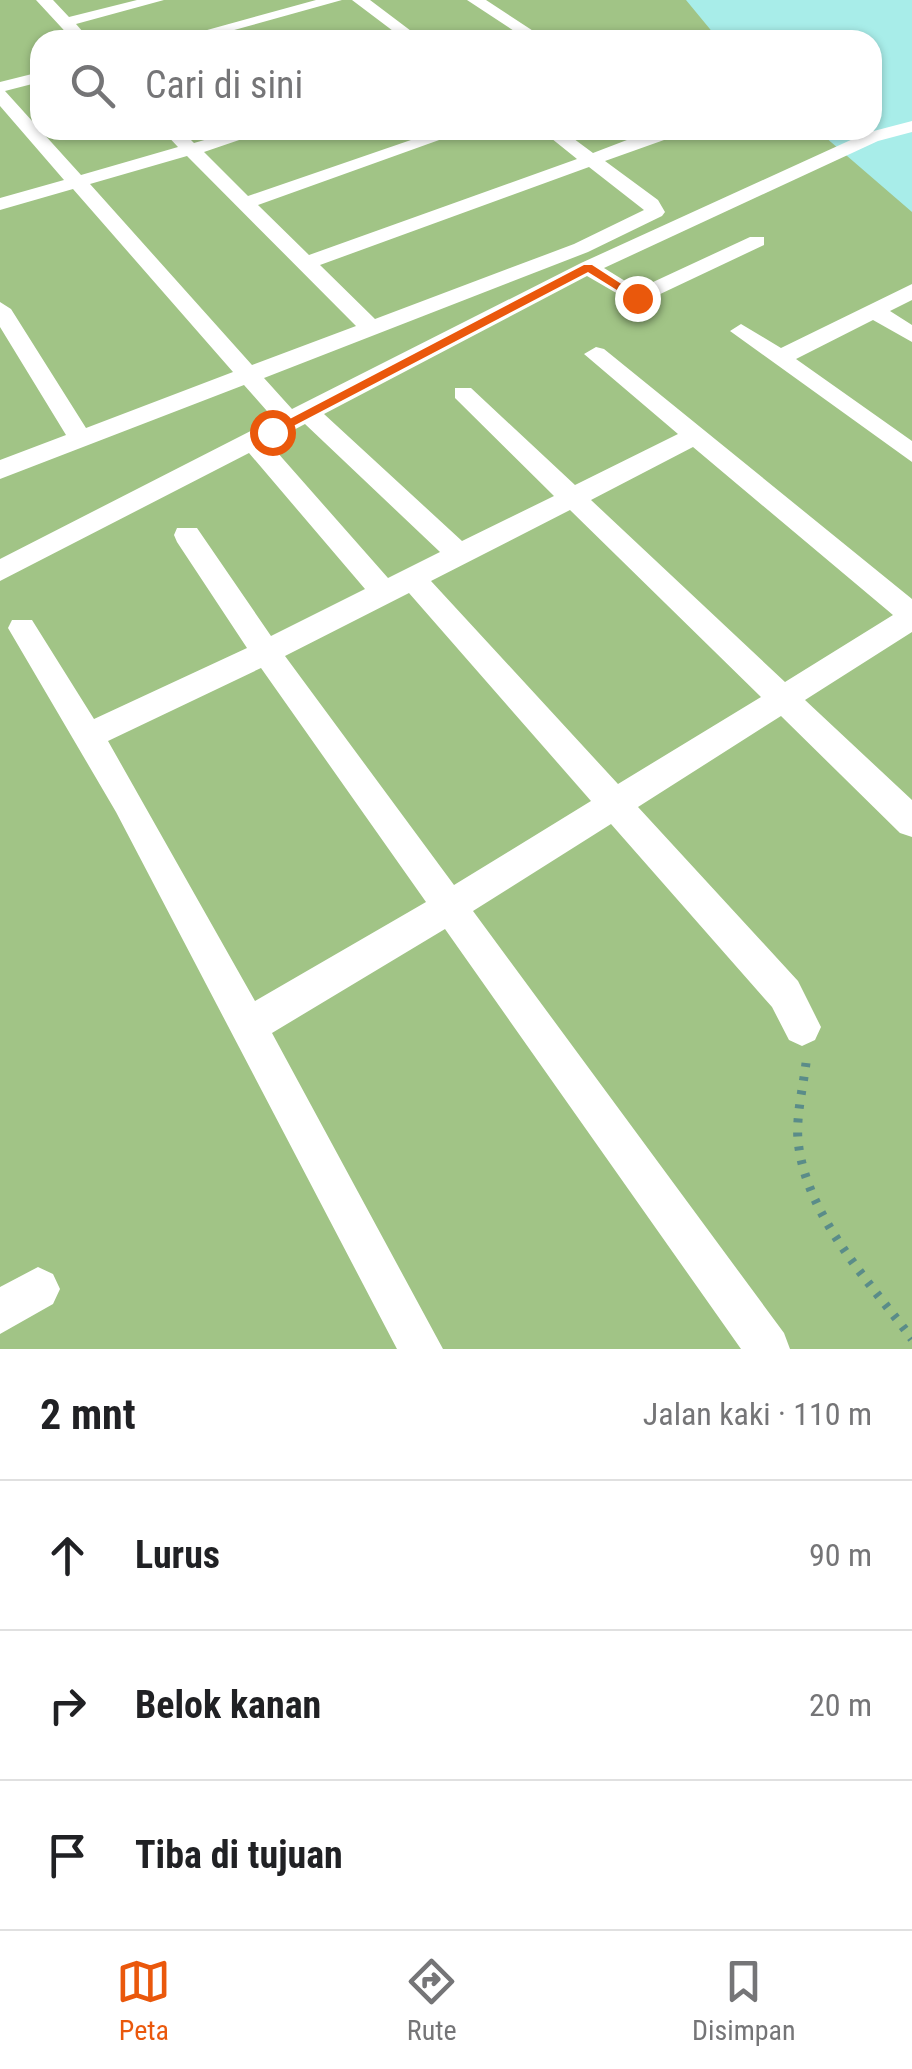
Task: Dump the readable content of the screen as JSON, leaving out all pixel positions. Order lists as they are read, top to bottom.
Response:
{
  "page": {
    "search": "Cari di sini",
    "heading": ["2 mnt", "Jalan kaki · 110 m"],
    "list": [
      ["Lurus", "90 m"],
      ["Belok kanan", "20 m"],
      "Tiba di tujuan"
    ],
    "nav": ["Peta", "Rute", "Disimpan"]
  }
}
